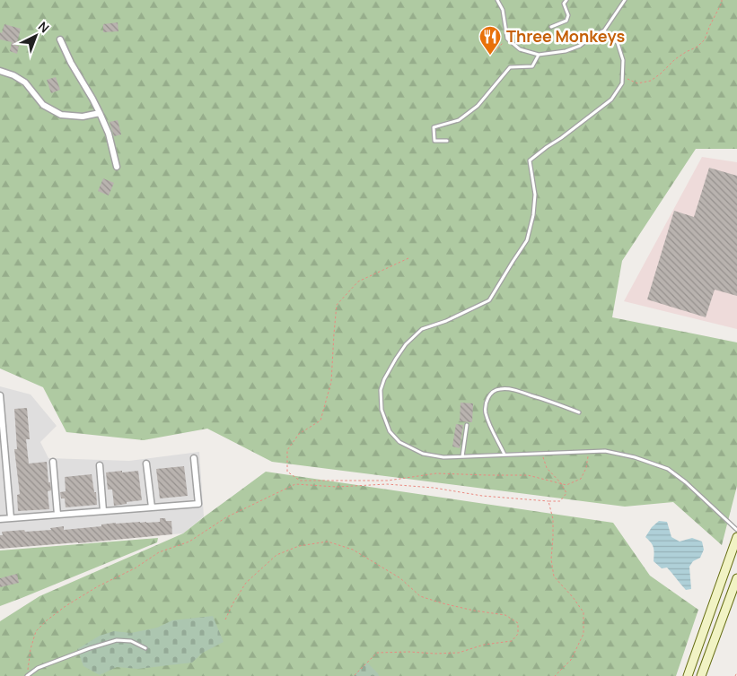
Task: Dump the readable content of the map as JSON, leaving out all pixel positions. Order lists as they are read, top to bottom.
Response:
{
  "places": {
    "restaurant": ["Three Monkeys"]
  },
  "north": "top right"
}
